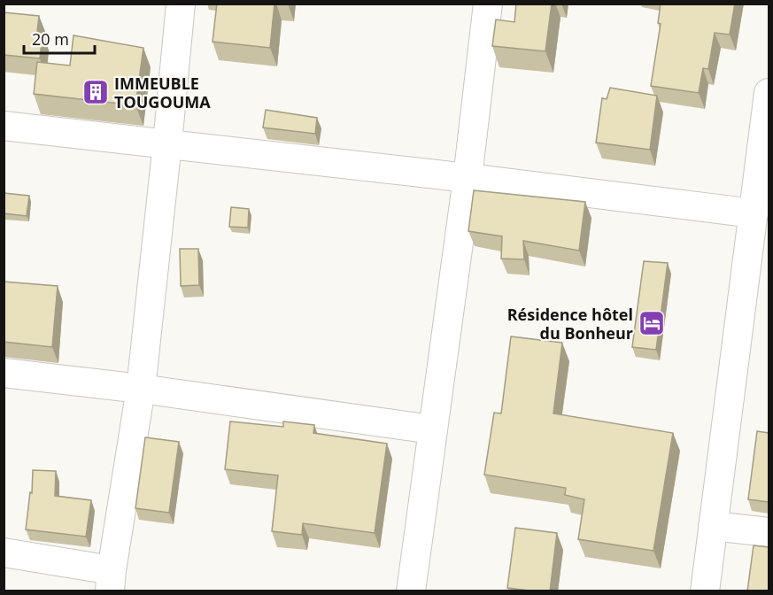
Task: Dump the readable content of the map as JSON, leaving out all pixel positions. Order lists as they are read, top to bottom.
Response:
{
  "places": {
    "building": ["IMMEUBLE TOUGOUMA"],
    "hotel": ["Résidence hôtel du Bonheur"]
  },
  "scale_bar": "20 m"
}
